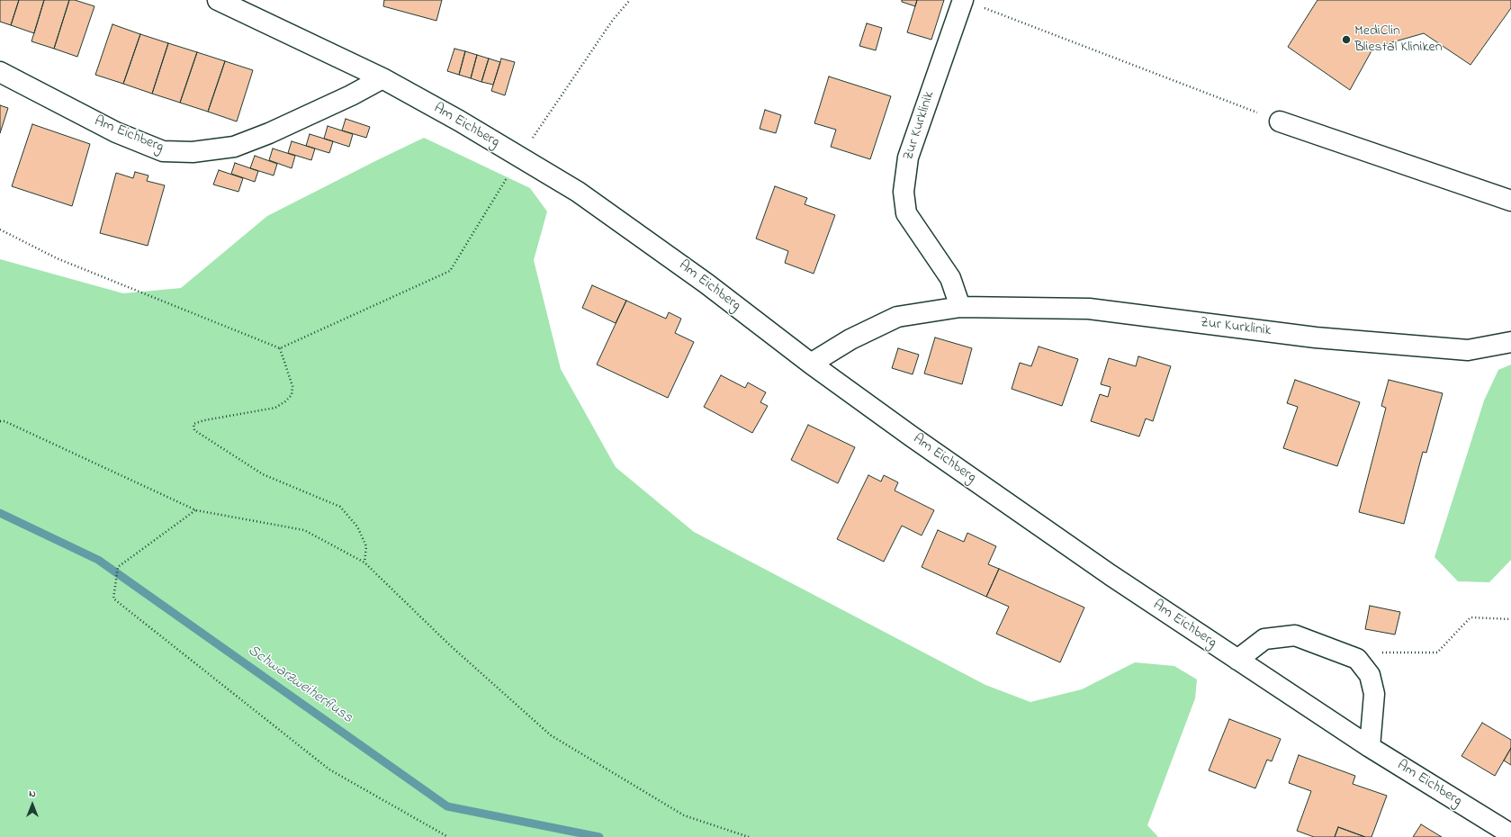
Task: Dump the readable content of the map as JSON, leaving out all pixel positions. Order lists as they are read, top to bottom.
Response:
{
  "streets": {
    "street": ["Am Eichberg", "Zur Kurklinik"]
  },
  "crossings": [
    ["Am Eichberg", "Zur Kurklinik"]
  ],
  "water": ["Schwarzweiherfluss"],
  "places": ["MediClin Bliestal Kliniken"],
  "north": "top"
}
